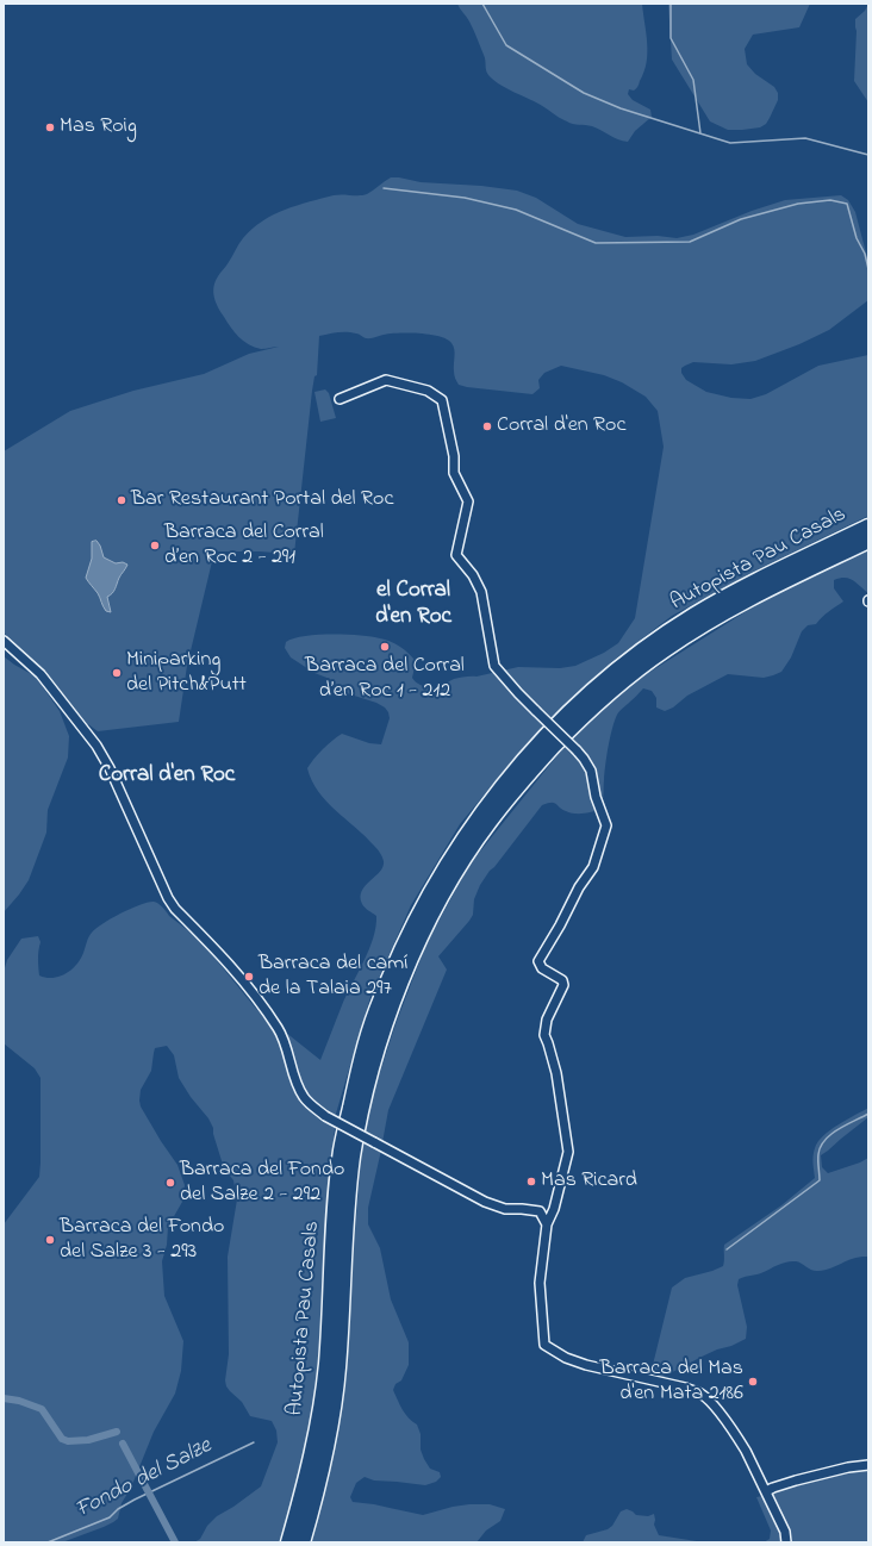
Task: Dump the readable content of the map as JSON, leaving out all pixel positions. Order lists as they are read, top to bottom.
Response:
{
  "streets": {
    "highway": ["Autopista Pau Casals"]
  },
  "districts": ["el Corral d'en Roc", "Corral d'en Roc"],
  "water": ["Fondo del Salze"],
  "places": [
    "Mas Roig",
    "Corral d'en Roc",
    "Bar Restaurant Portal del Roc",
    "Barraca del Corral d’en Roc 2 - 291",
    "Barraca del Corral d’en Roc 1 - 212",
    "Miniparking del Pitch&Putt",
    "Barraca del camí de la Talaia 297",
    "Mas Ricard",
    "Barraca del Fondo del Salze 2 - 292",
    "Barraca del Fondo del Salze 3 - 293",
    "Barraca del Mas d'en Mata 2186"
  ]
}
